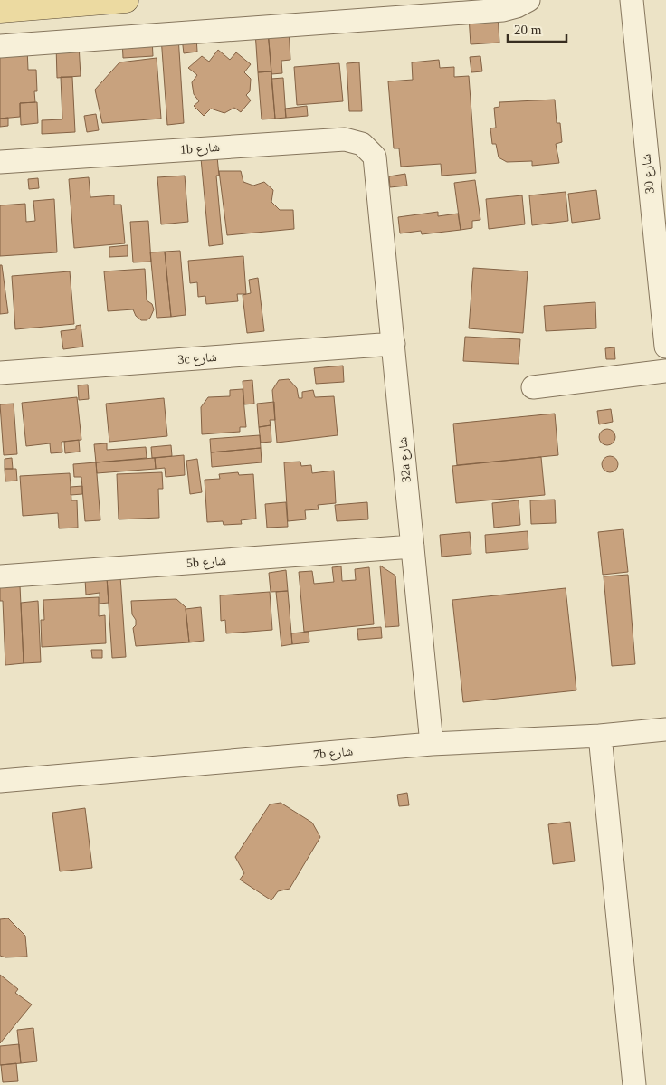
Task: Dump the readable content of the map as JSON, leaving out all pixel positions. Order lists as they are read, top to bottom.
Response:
{
  "streets": {
    "street": [
      "1b شارع",
      "شارع 30",
      "3c شارع",
      "32a شارع",
      "5b شارع",
      "7b شارع"
    ]
  },
  "crossings": [
    ["1b شارع", "32a شارع"],
    ["3c شارع", "32a شارع"],
    ["32a شارع", "5b شارع"],
    ["32a شارع", "7b شارع"]
  ],
  "scale_bar": "20 m"
}
